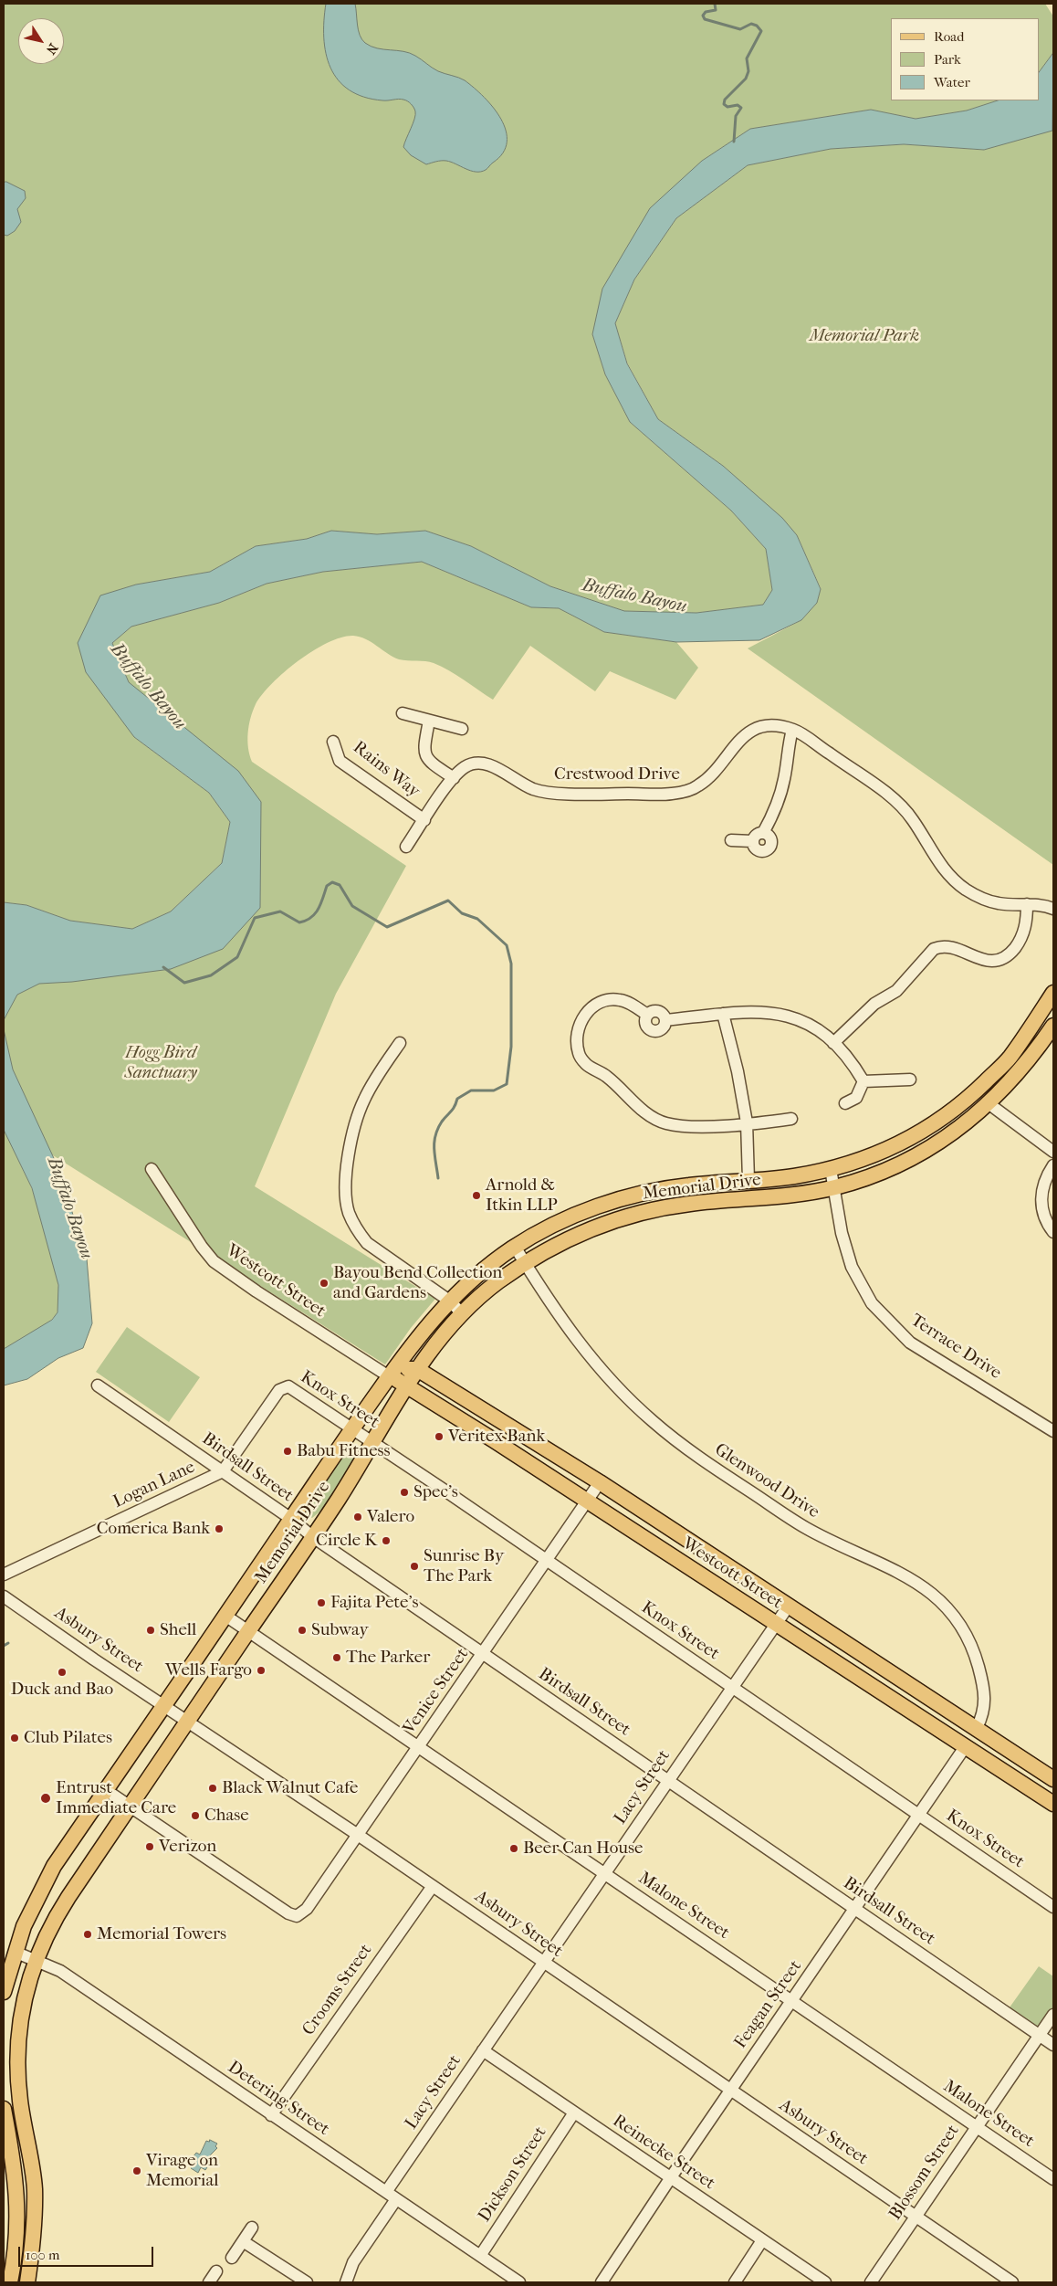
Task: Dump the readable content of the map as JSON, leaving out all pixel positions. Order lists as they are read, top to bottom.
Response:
{
  "streets": {
    "main road": ["Memorial Drive", "Westcott Street"],
    "street": [
      "Rains Way",
      "Crestwood Drive",
      "Terrace Drive",
      "Knox Street",
      "Birdsall Street",
      "Glenwood Drive",
      "Logan Lane",
      "Asbury Street",
      "Venice Street",
      "Lacy Street",
      "Malone Street",
      "Crooms Street",
      "Feagan Street",
      "Detering Street",
      "Reinecke Street",
      "Blossom Street",
      "Dickson Street"
    ]
  },
  "crossings": [
    ["Rains Way", "Crestwood Drive"],
    ["Memorial Drive", "Westcott Street"],
    ["Memorial Drive", "Terrace Drive"],
    ["Memorial Drive", "Knox Street"],
    ["Memorial Drive", "Birdsall Street"],
    ["Memorial Drive", "Glenwood Drive"],
    ["Memorial Drive", "Asbury Street"],
    ["Memorial Drive", "Venice Street"],
    ["Memorial Drive", "Malone Street"],
    ["Memorial Drive", "Detering Street"],
    ["Westcott Street", "Glenwood Drive"],
    ["Westcott Street", "Venice Street"],
    ["Westcott Street", "Lacy Street"],
    ["Westcott Street", "Feagan Street"],
    ["Knox Street", "Logan Lane"],
    ["Knox Street", "Venice Street"],
    ["Knox Street", "Lacy Street"],
    ["Knox Street", "Feagan Street"],
    ["Birdsall Street", "Logan Lane"],
    ["Birdsall Street", "Venice Street"],
    ["Birdsall Street", "Lacy Street"],
    ["Birdsall Street", "Feagan Street"],
    ["Birdsall Street", "Blossom Street"],
    ["Asbury Street", "Venice Street"],
    ["Asbury Street", "Lacy Street"],
    ["Asbury Street", "Crooms Street"],
    ["Asbury Street", "Feagan Street"],
    ["Asbury Street", "Blossom Street"],
    ["Venice Street", "Malone Street"],
    ["Lacy Street", "Malone Street"],
    ["Lacy Street", "Detering Street"],
    ["Lacy Street", "Reinecke Street"],
    ["Malone Street", "Feagan Street"],
    ["Malone Street", "Blossom Street"],
    ["Crooms Street", "Detering Street"],
    ["Feagan Street", "Reinecke Street"],
    ["Detering Street", "Dickson Street"],
    ["Reinecke Street", "Dickson Street"]
  ],
  "water": ["Buffalo Bayou"],
  "parks": ["Memorial Park", "Hogg Bird Sanctuary"],
  "places": [
    "Arnold & Itkin LLP",
    "Bayou Bend Collection and Gardens",
    "Veritex Bank",
    "Babu Fitness",
    "Spec's",
    "Valero",
    "Comerica Bank",
    "Circle K",
    "Sunrise By The Park",
    "Fajita Pete’s",
    "Shell",
    "Subway",
    "The Parker",
    "Wells Fargo",
    "Duck and Bao",
    "Club Pilates",
    "Black Walnut Cafe",
    "Entrust Immediate Care",
    "Chase",
    "Verizon",
    "Beer Can House",
    "Memorial Towers",
    "Virage on Memorial"
  ],
  "legend": ["Road", "Park", "Water"],
  "scale_bar": "100 m",
  "north": "bottom right"
}
